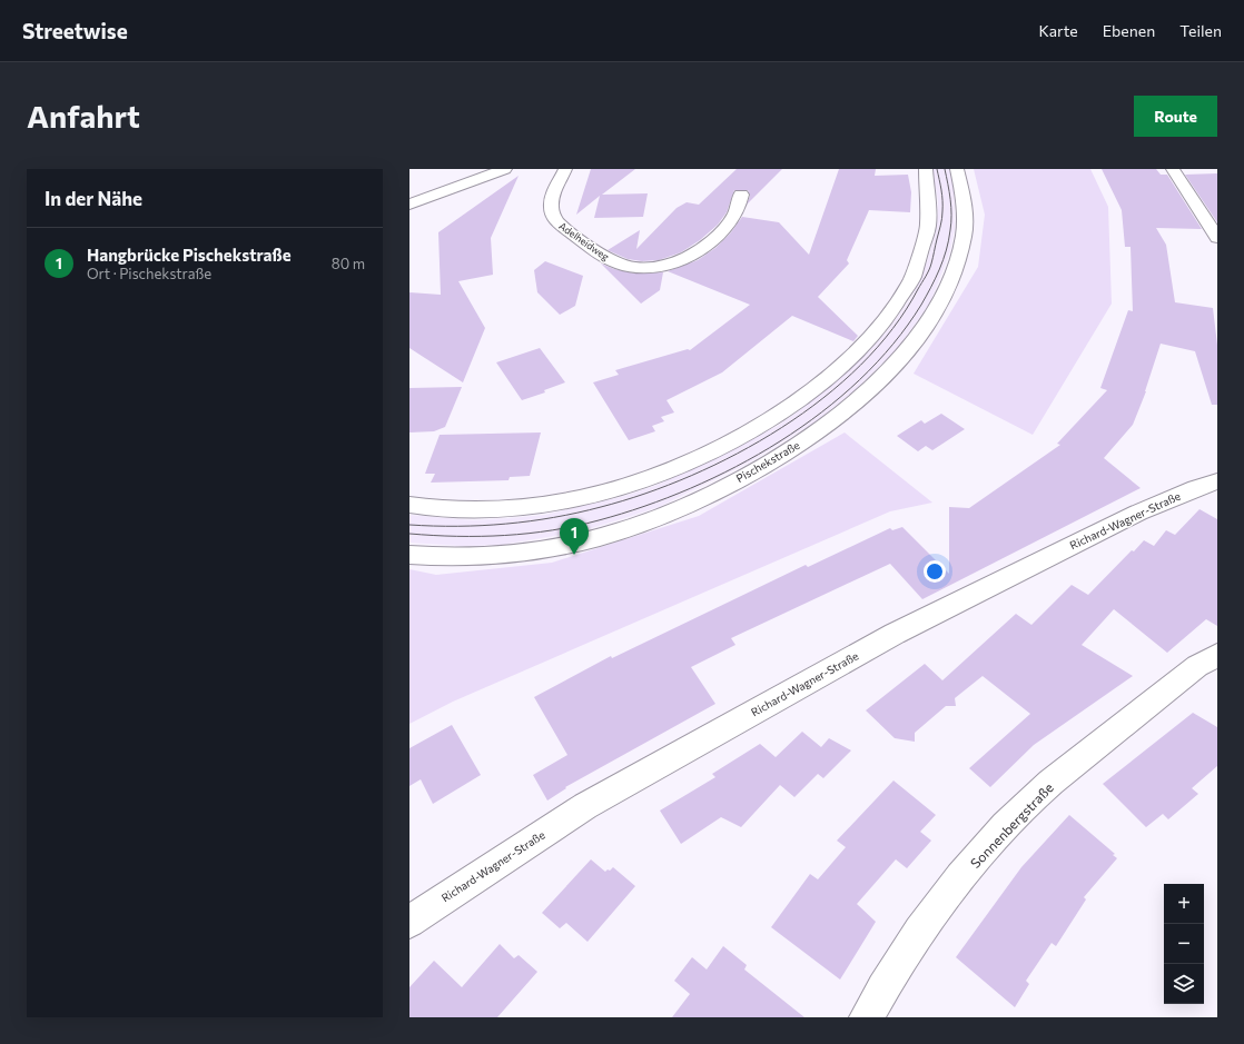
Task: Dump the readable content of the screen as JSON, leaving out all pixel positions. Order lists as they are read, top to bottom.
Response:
{
  "streets": {
    "street": [
      "Adelheidweg",
      "Pischekstraße",
      "Richard-Wagner-Straße",
      "Sonnenbergstraße"
    ]
  },
  "page": {
    "header": "Streetwise",
    "nav": ["Karte", "Ebenen", "Teilen"],
    "buttons": "Route",
    "title": "Anfahrt",
    "heading": "In der Nähe",
    "list": [
      {
        "mark": "1",
        "name": "Hangbrücke Pischekstraße",
        "note": "Ort · Pischekstraße",
        "value": "80 m"
      }
    ],
    "pins": "1",
    "map_buttons": ["+", "−"]
  }
}
